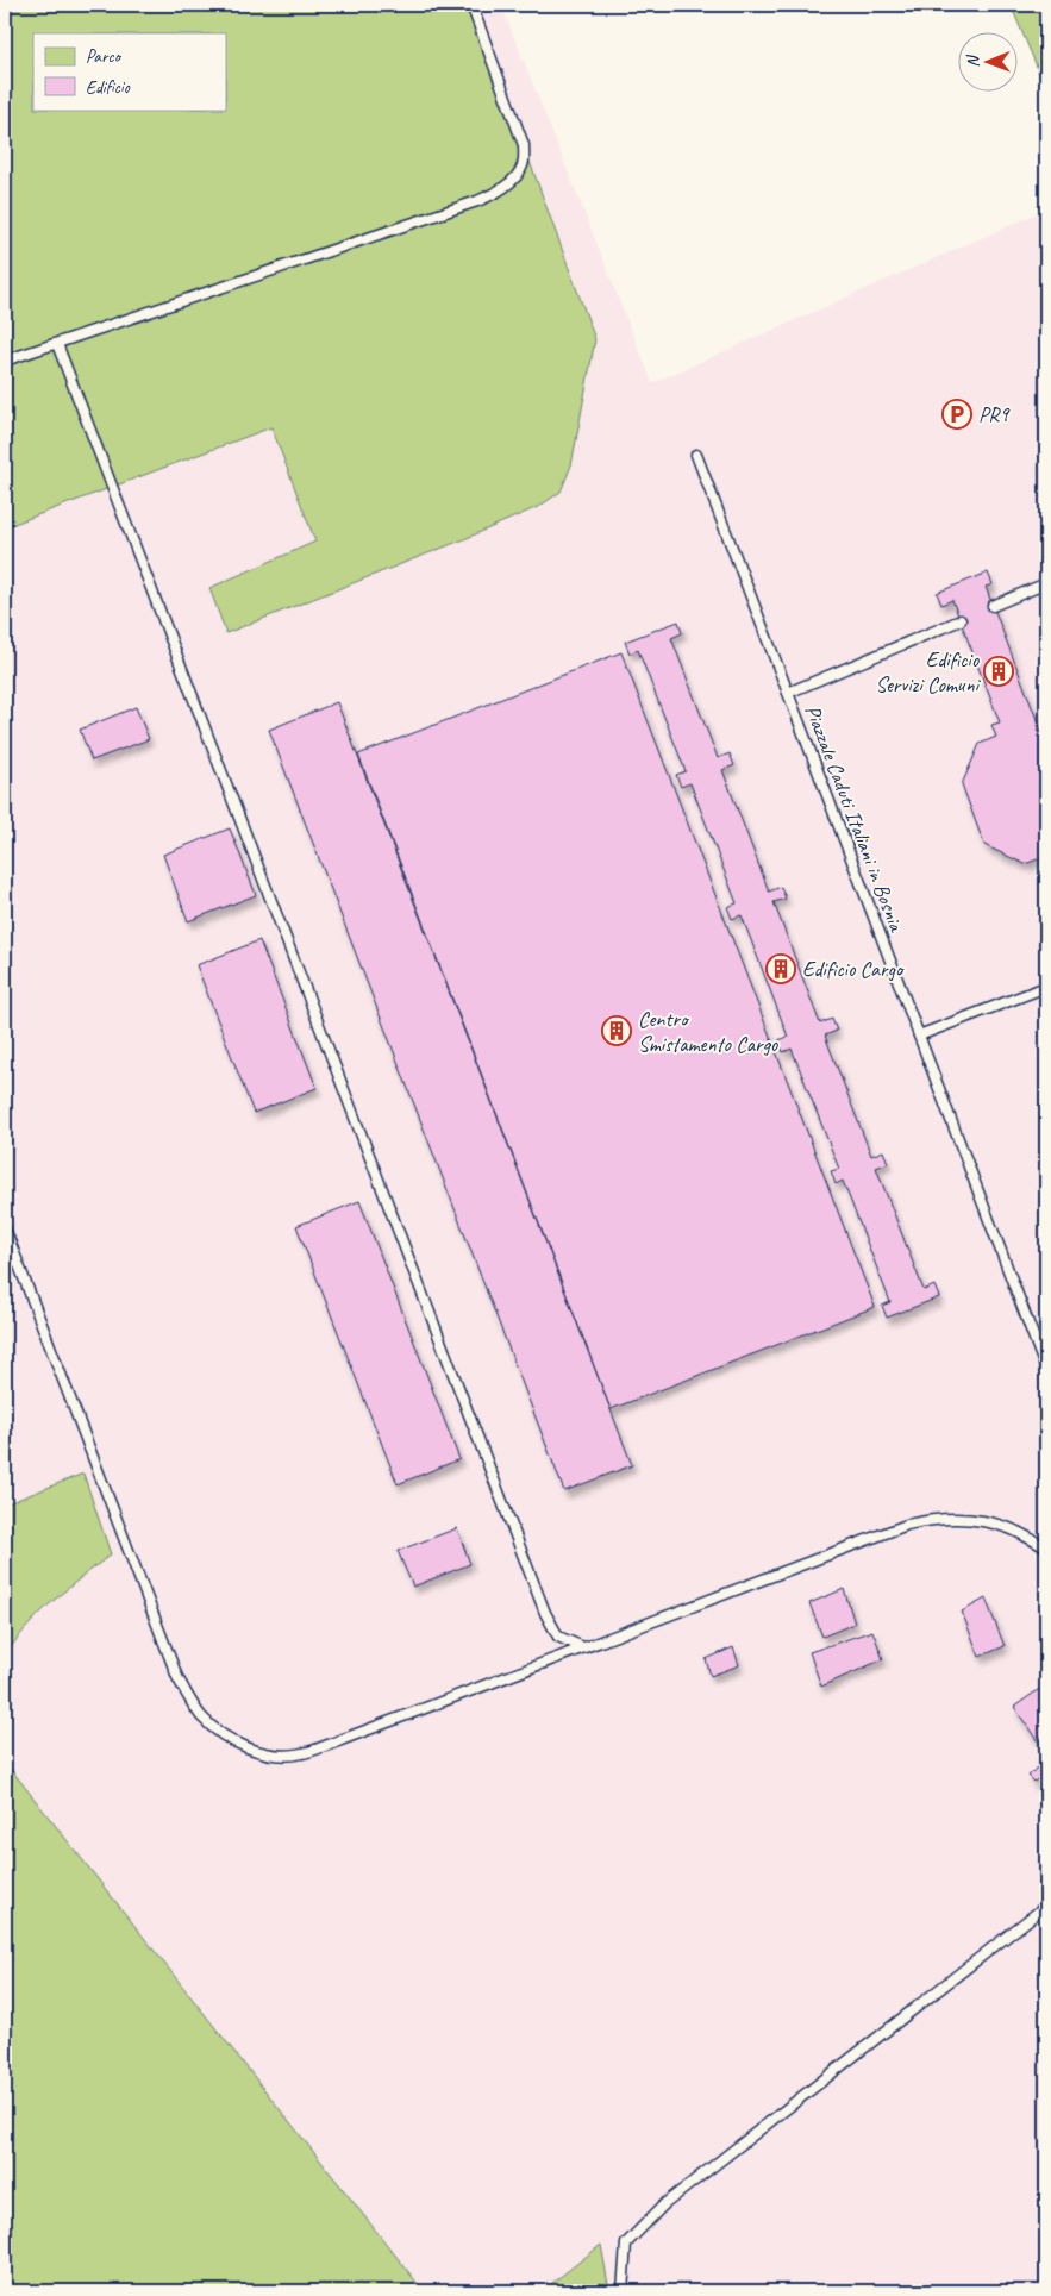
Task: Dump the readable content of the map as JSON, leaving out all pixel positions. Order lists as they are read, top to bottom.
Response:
{
  "streets": {
    "lane": ["Piazzale Caduti Italiani in Bosnia"]
  },
  "places": {
    "parking": ["PR9"],
    "building": ["Edificio Servizi Comuni", "Edificio Cargo", "Centro Smistamento Cargo"]
  },
  "legend": ["Parco", "Edificio"],
  "north": "left"
}
